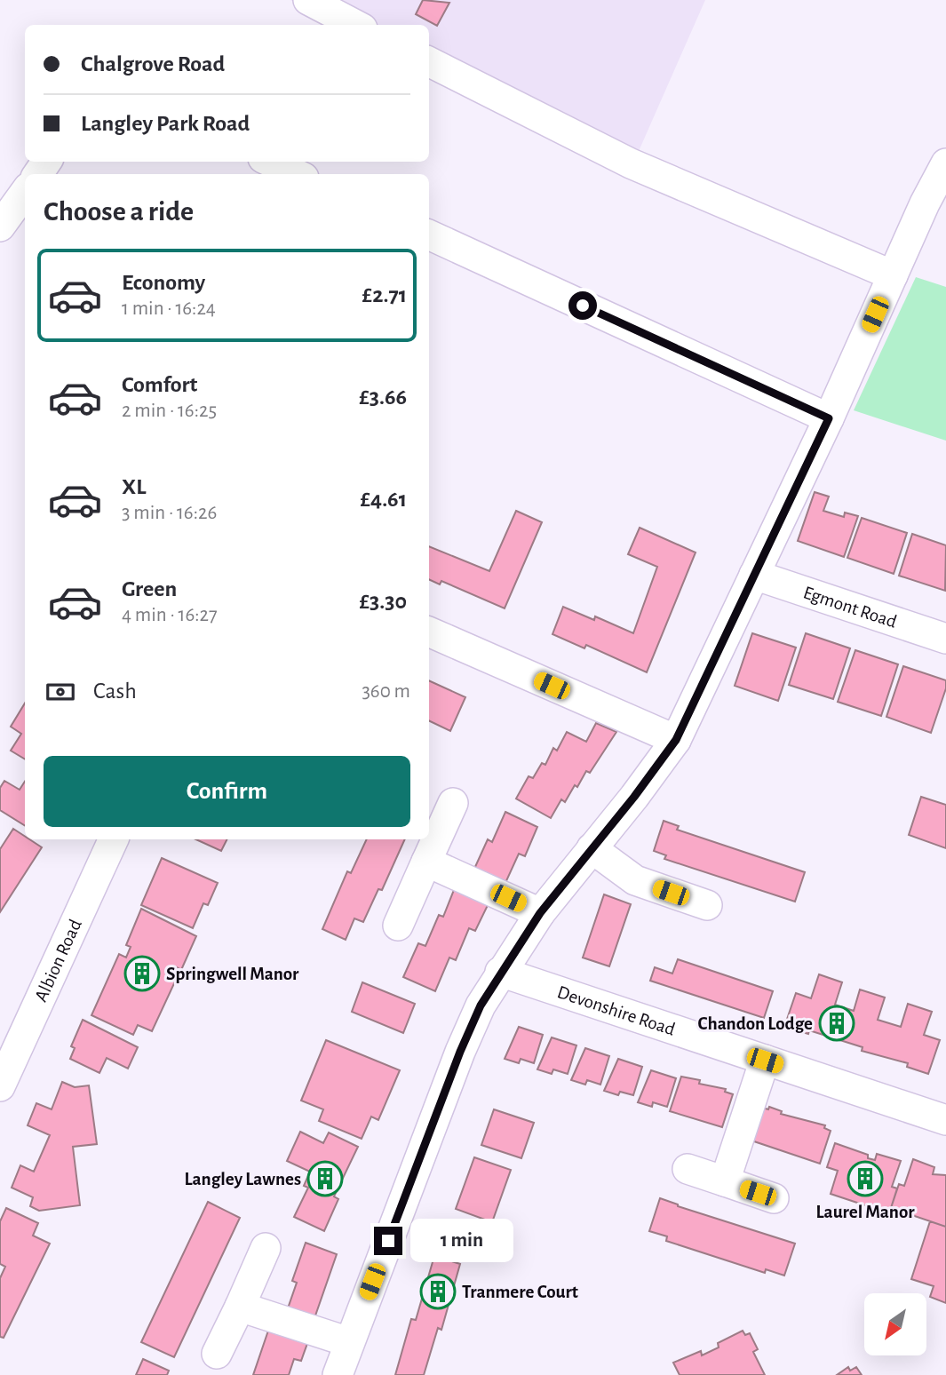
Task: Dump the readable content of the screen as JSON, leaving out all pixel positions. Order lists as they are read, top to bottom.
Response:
{
  "streets": {
    "street": ["Egmont Road", "Albion Road", "Devonshire Road"]
  },
  "places": {
    "building": [
      "Springwell Manor",
      "Chandon Lodge",
      "Langley Lawnes",
      "Laurel Manor",
      "Tranmere Court"
    ]
  },
  "north": "bottom left",
  "page": {
    "banner": ["Chalgrove Road", "Langley Park Road"],
    "heading": "Choose a ride",
    "list": [
      {
        "name": "Economy",
        "note": "1 min · 16:24",
        "value": "£2.71"
      },
      {
        "name": "Comfort",
        "note": "2 min · 16:25",
        "value": "£3.66"
      },
      {
        "name": "XL",
        "note": "3 min · 16:26",
        "value": "£4.61"
      },
      {
        "name": "Green",
        "note": "4 min · 16:27",
        "value": "£3.30"
      }
    ],
    "pay": ["Cash", "360 m"],
    "buttons": "Confirm",
    "bubble": "1 min"
  }
}
